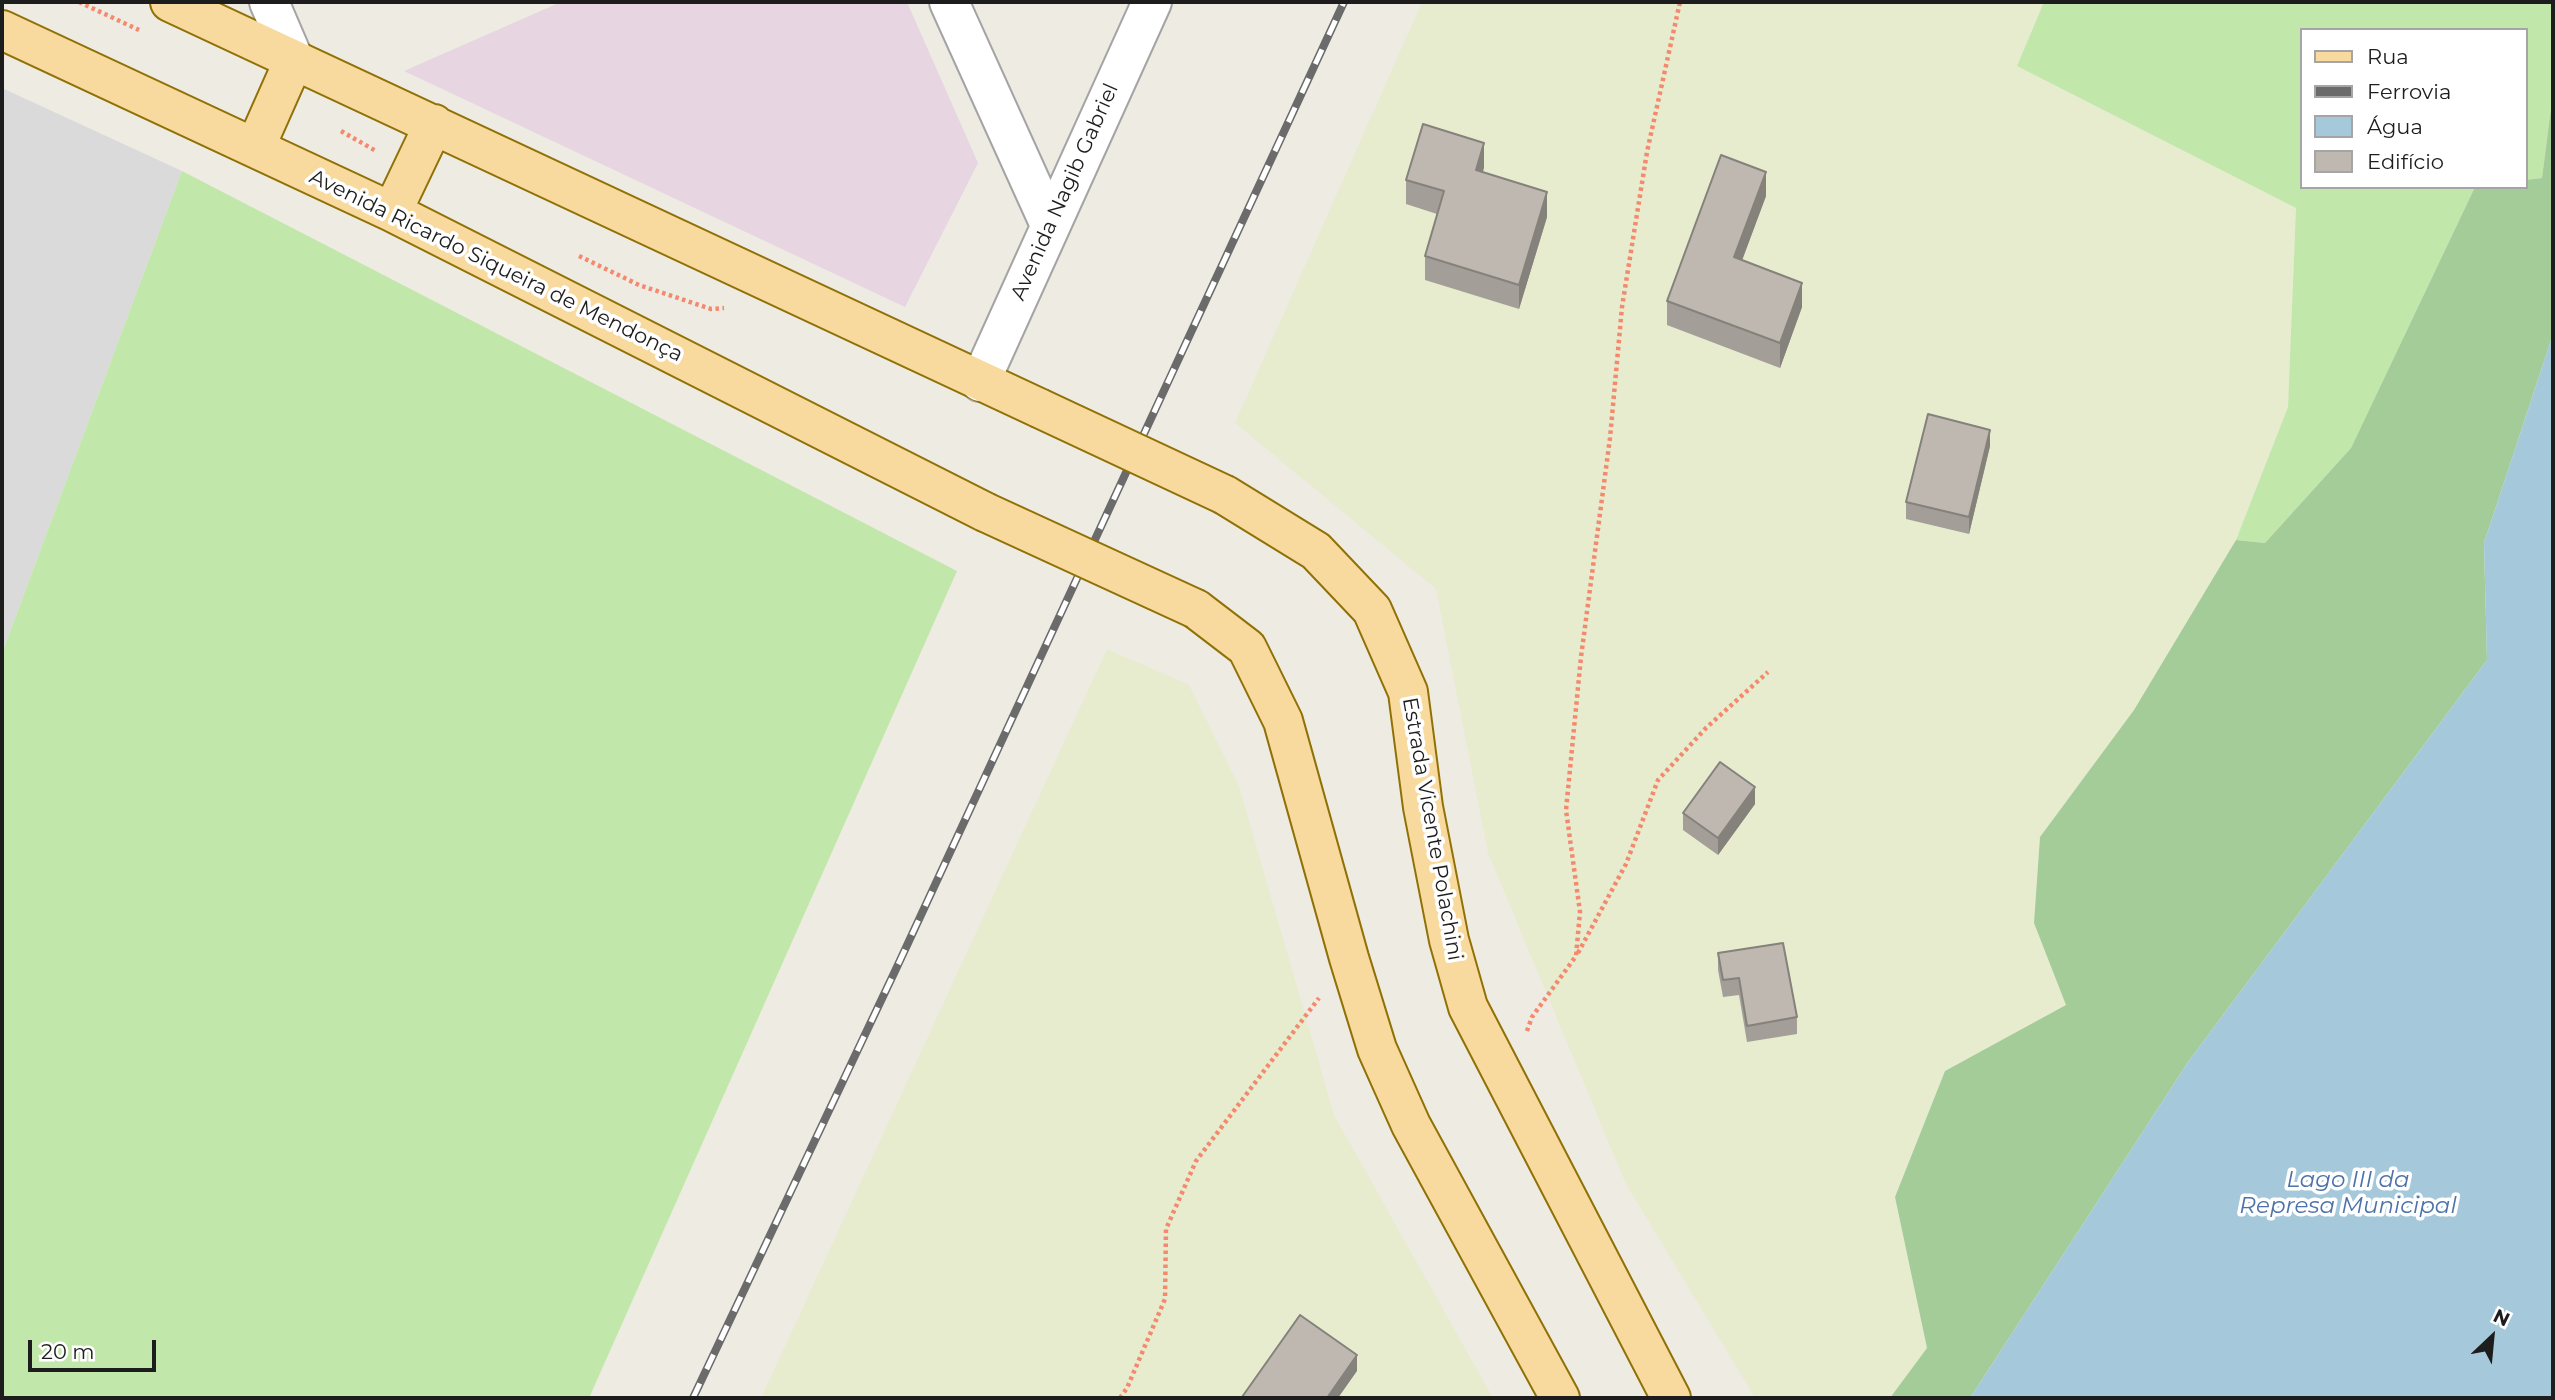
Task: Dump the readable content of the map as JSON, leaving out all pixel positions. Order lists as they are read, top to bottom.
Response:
{
  "streets": {
    "main road": ["Avenida Ricardo Siqueira de Mendonça", "Estrada Vicente Polachini"],
    "street": ["Avenida Nagib Gabriel"]
  },
  "crossings": [
    ["Avenida Nagib Gabriel", "Estrada Vicente Polachini"]
  ],
  "water": ["Lago III da Represa Municipal"],
  "legend": [
    "Rua",
    "Ferrovia",
    "Água",
    "Edifício"
  ],
  "scale_bar": "20 m",
  "north": "top right"
}
